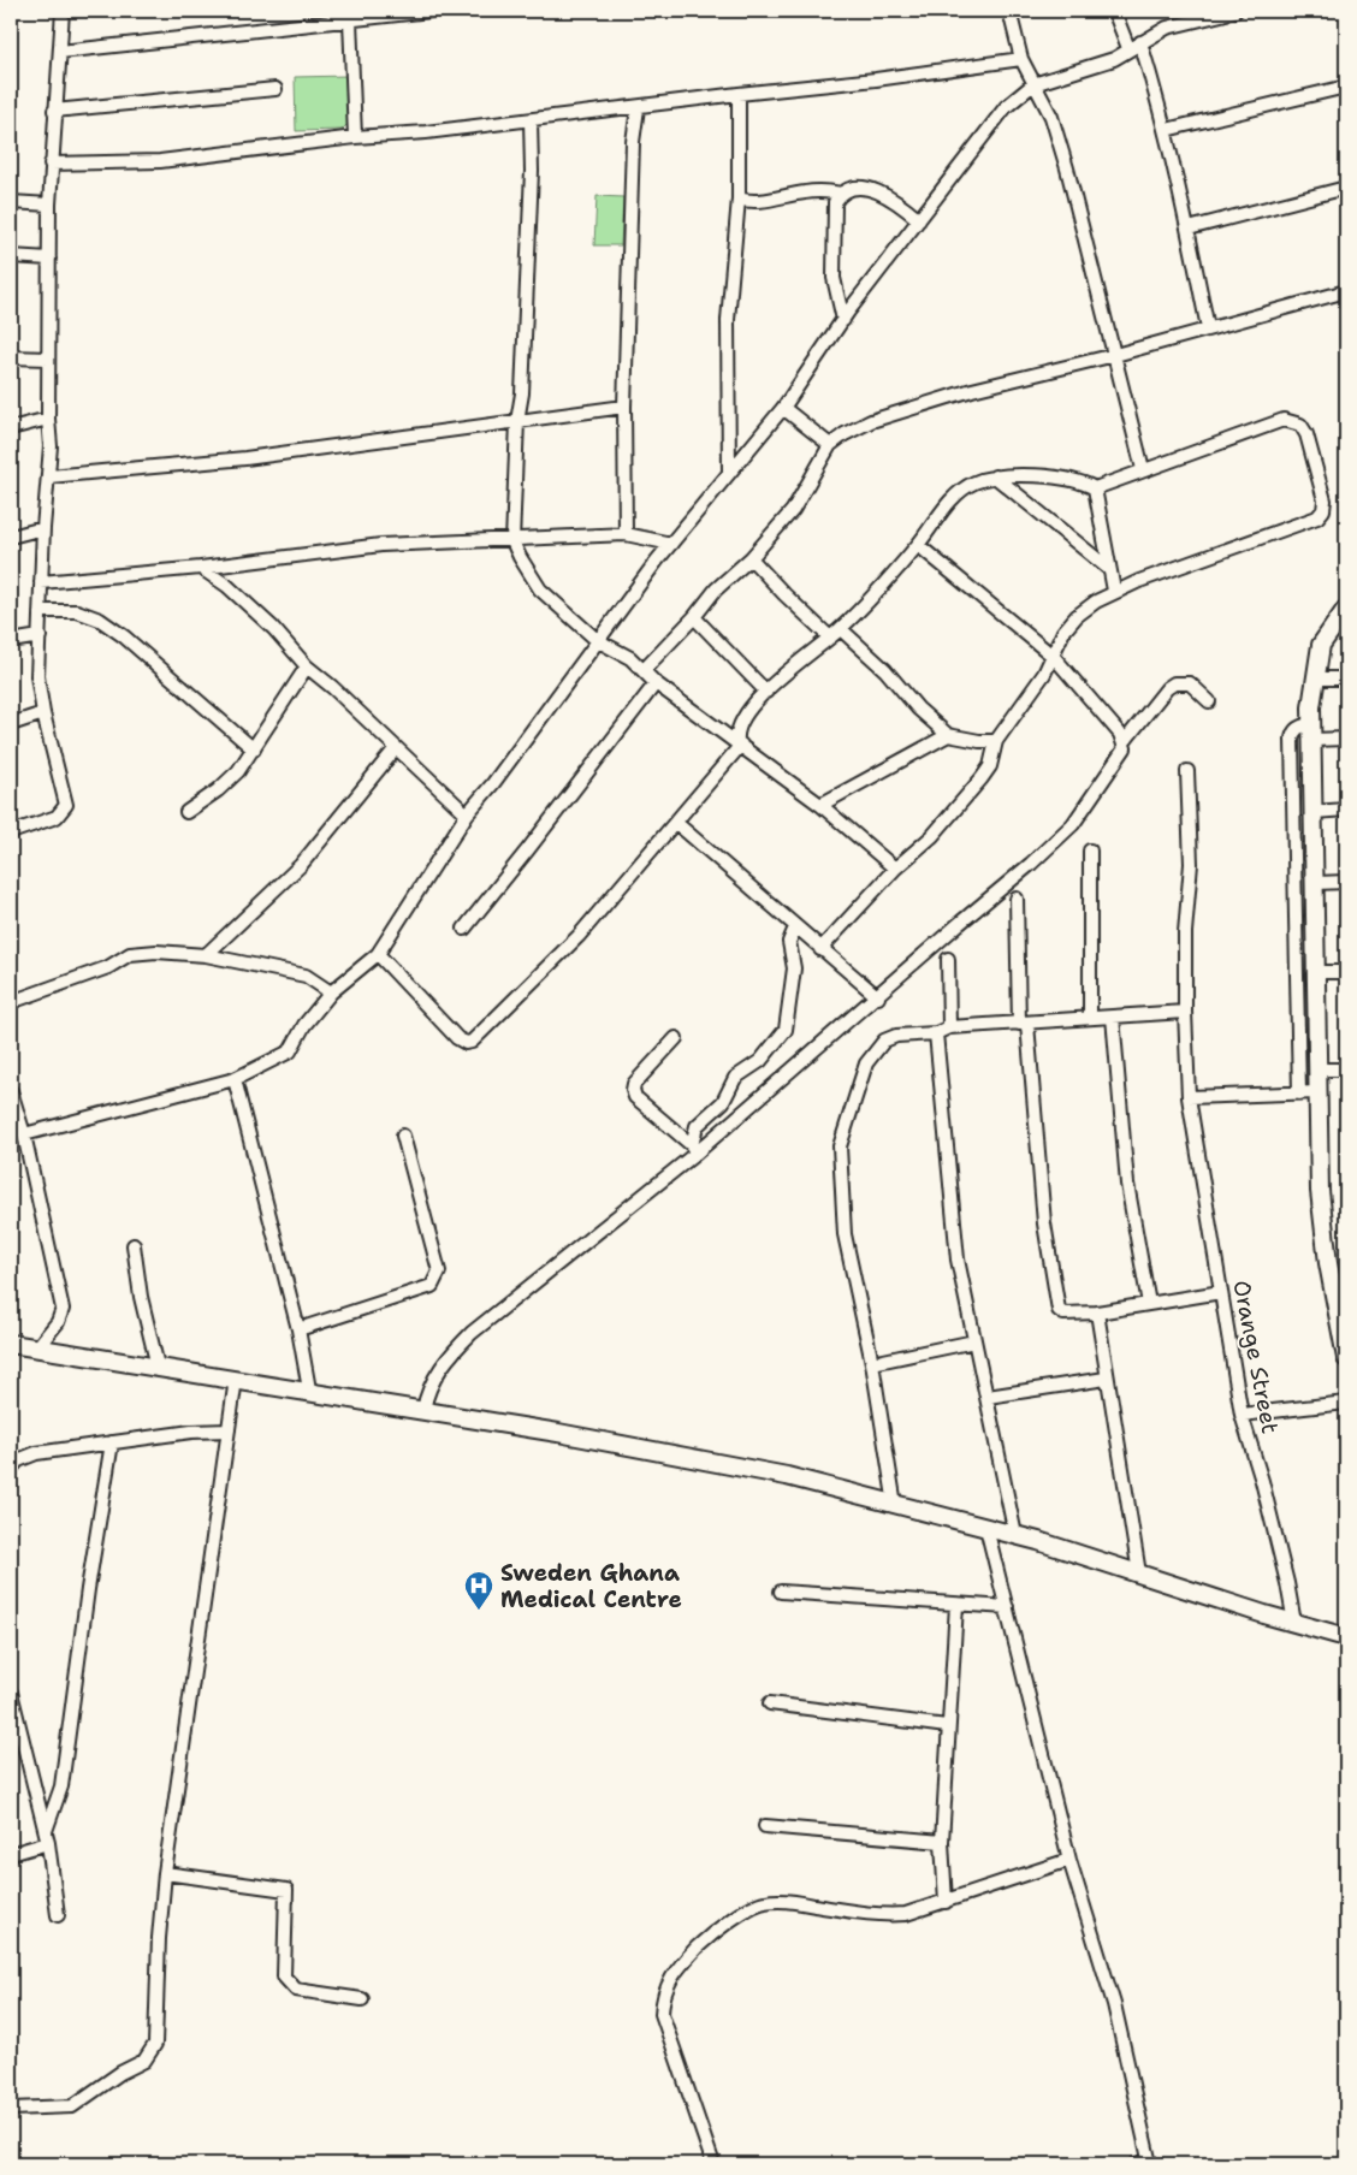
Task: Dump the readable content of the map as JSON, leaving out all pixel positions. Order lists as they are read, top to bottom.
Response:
{
  "streets": {
    "street": ["Orange Street"]
  },
  "places": {
    "hospital": ["Sweden Ghana Medical Centre"]
  }
}
